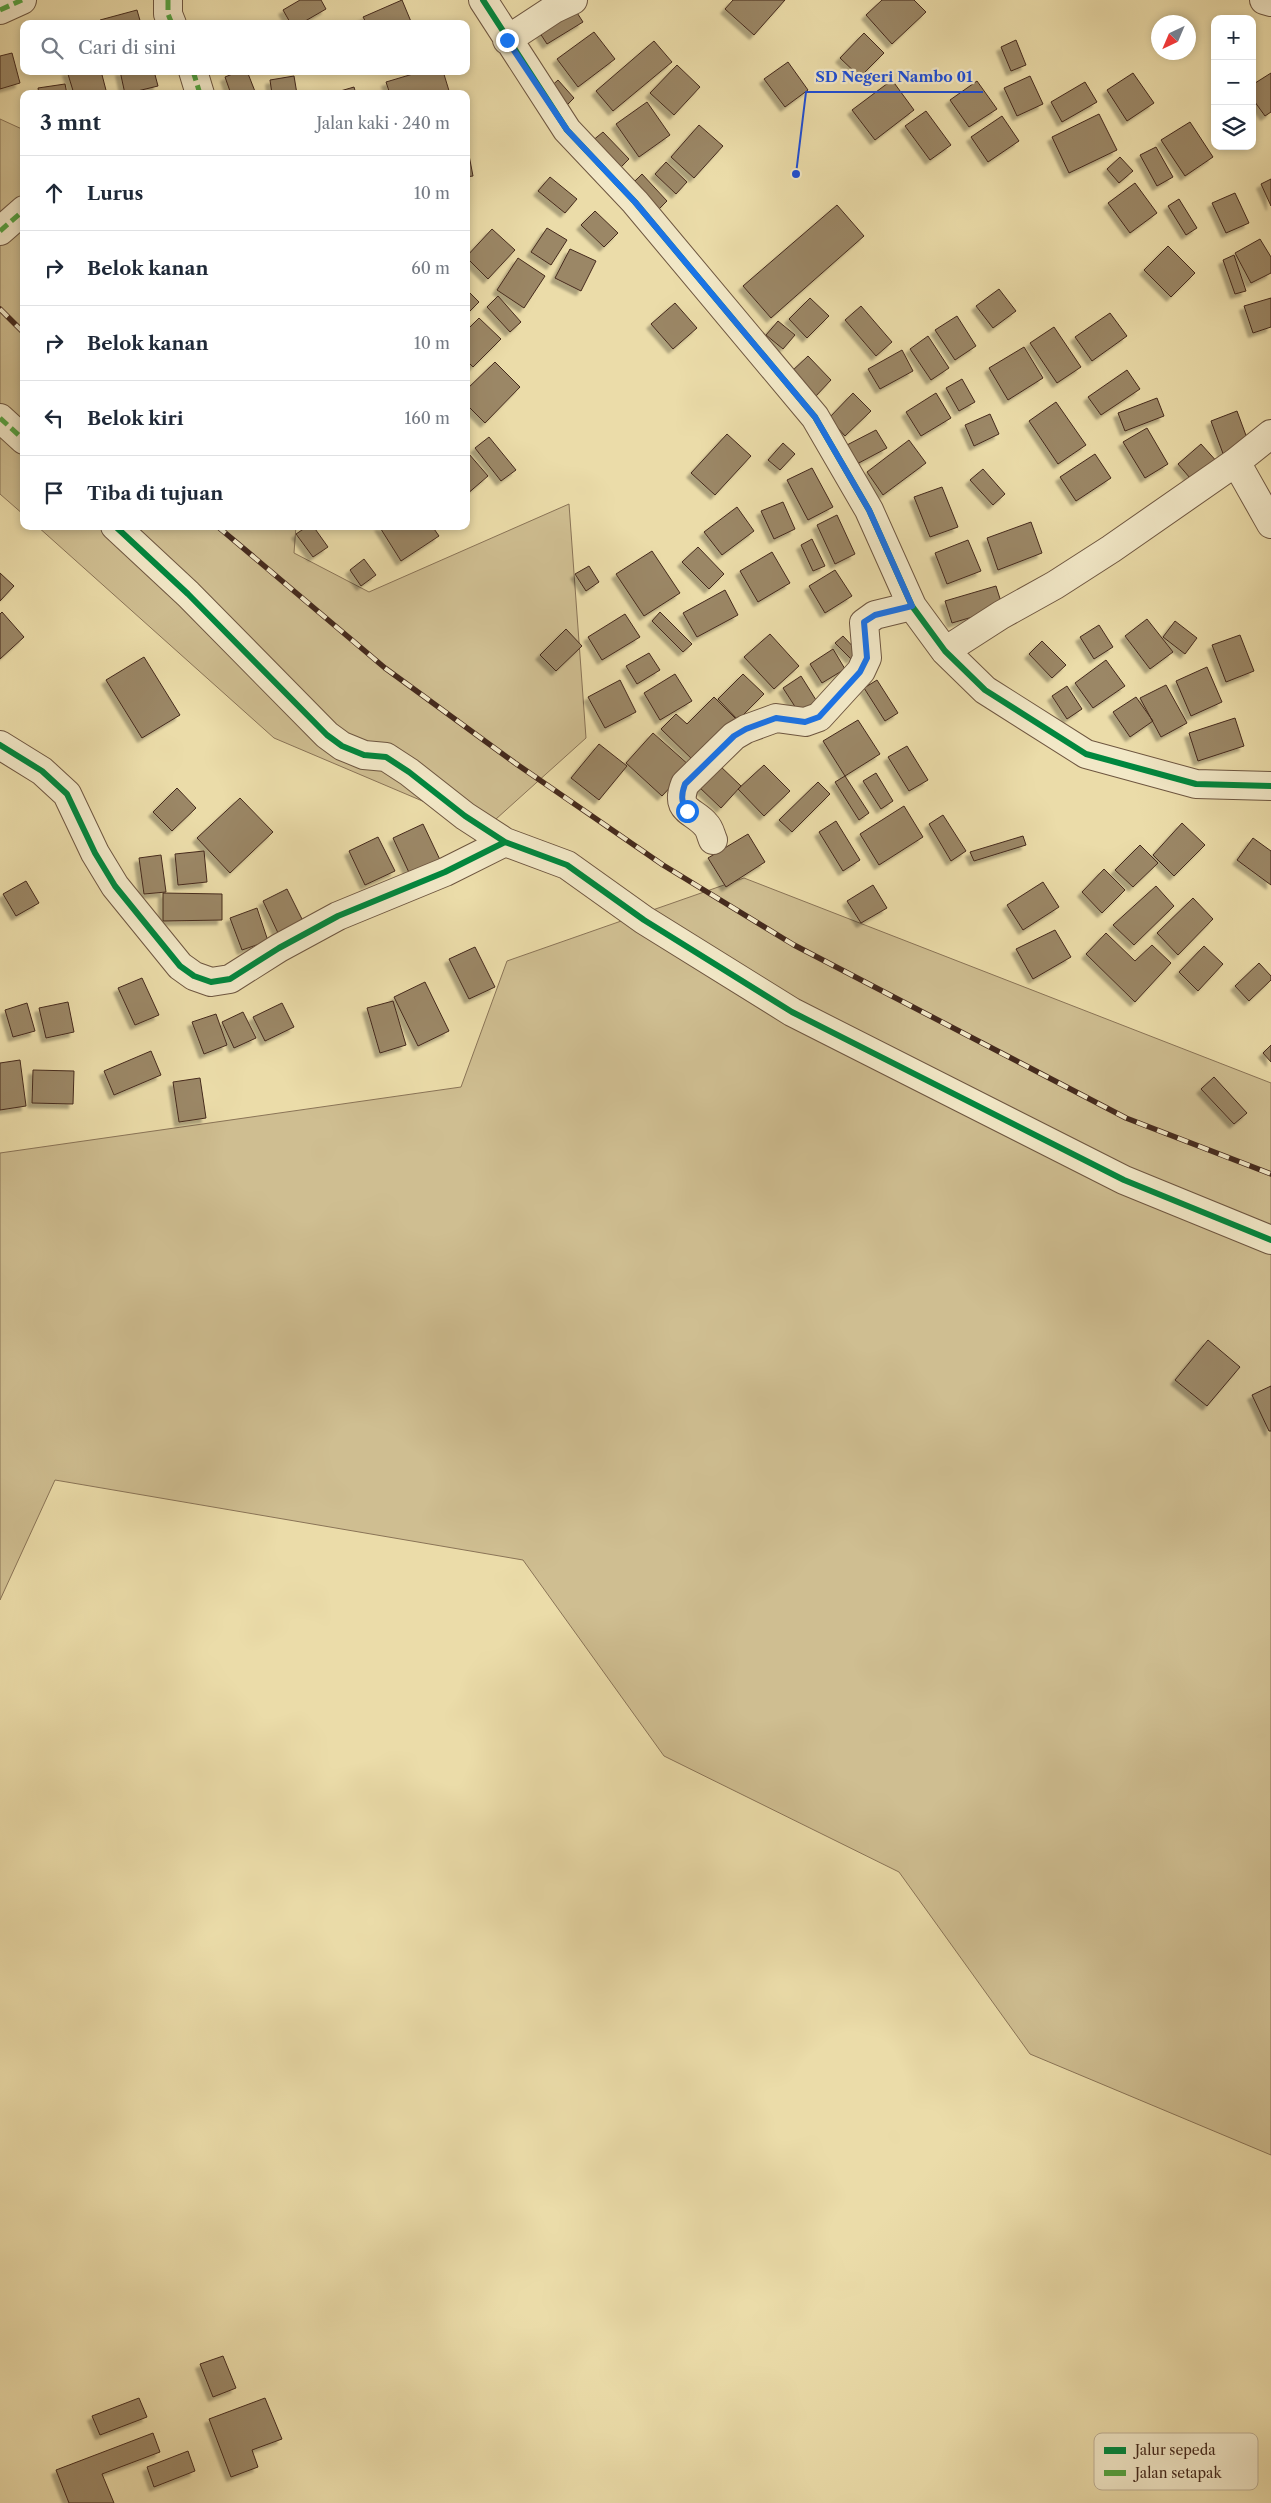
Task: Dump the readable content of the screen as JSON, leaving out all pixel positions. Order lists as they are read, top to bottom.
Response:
{
  "places": ["SD Negeri Nambo 01"],
  "legend": ["Jalur sepeda", "Jalan setapak"],
  "north": "bottom left",
  "page": {
    "map_buttons": ["+", "−"],
    "search": "Cari di sini",
    "heading": ["3 mnt", "Jalan kaki · 240 m"],
    "list": [
      ["Lurus", "10 m"],
      ["Belok kanan", "60 m"],
      ["Belok kanan", "10 m"],
      ["Belok kiri", "160 m"],
      "Tiba di tujuan"
    ]
  }
}
